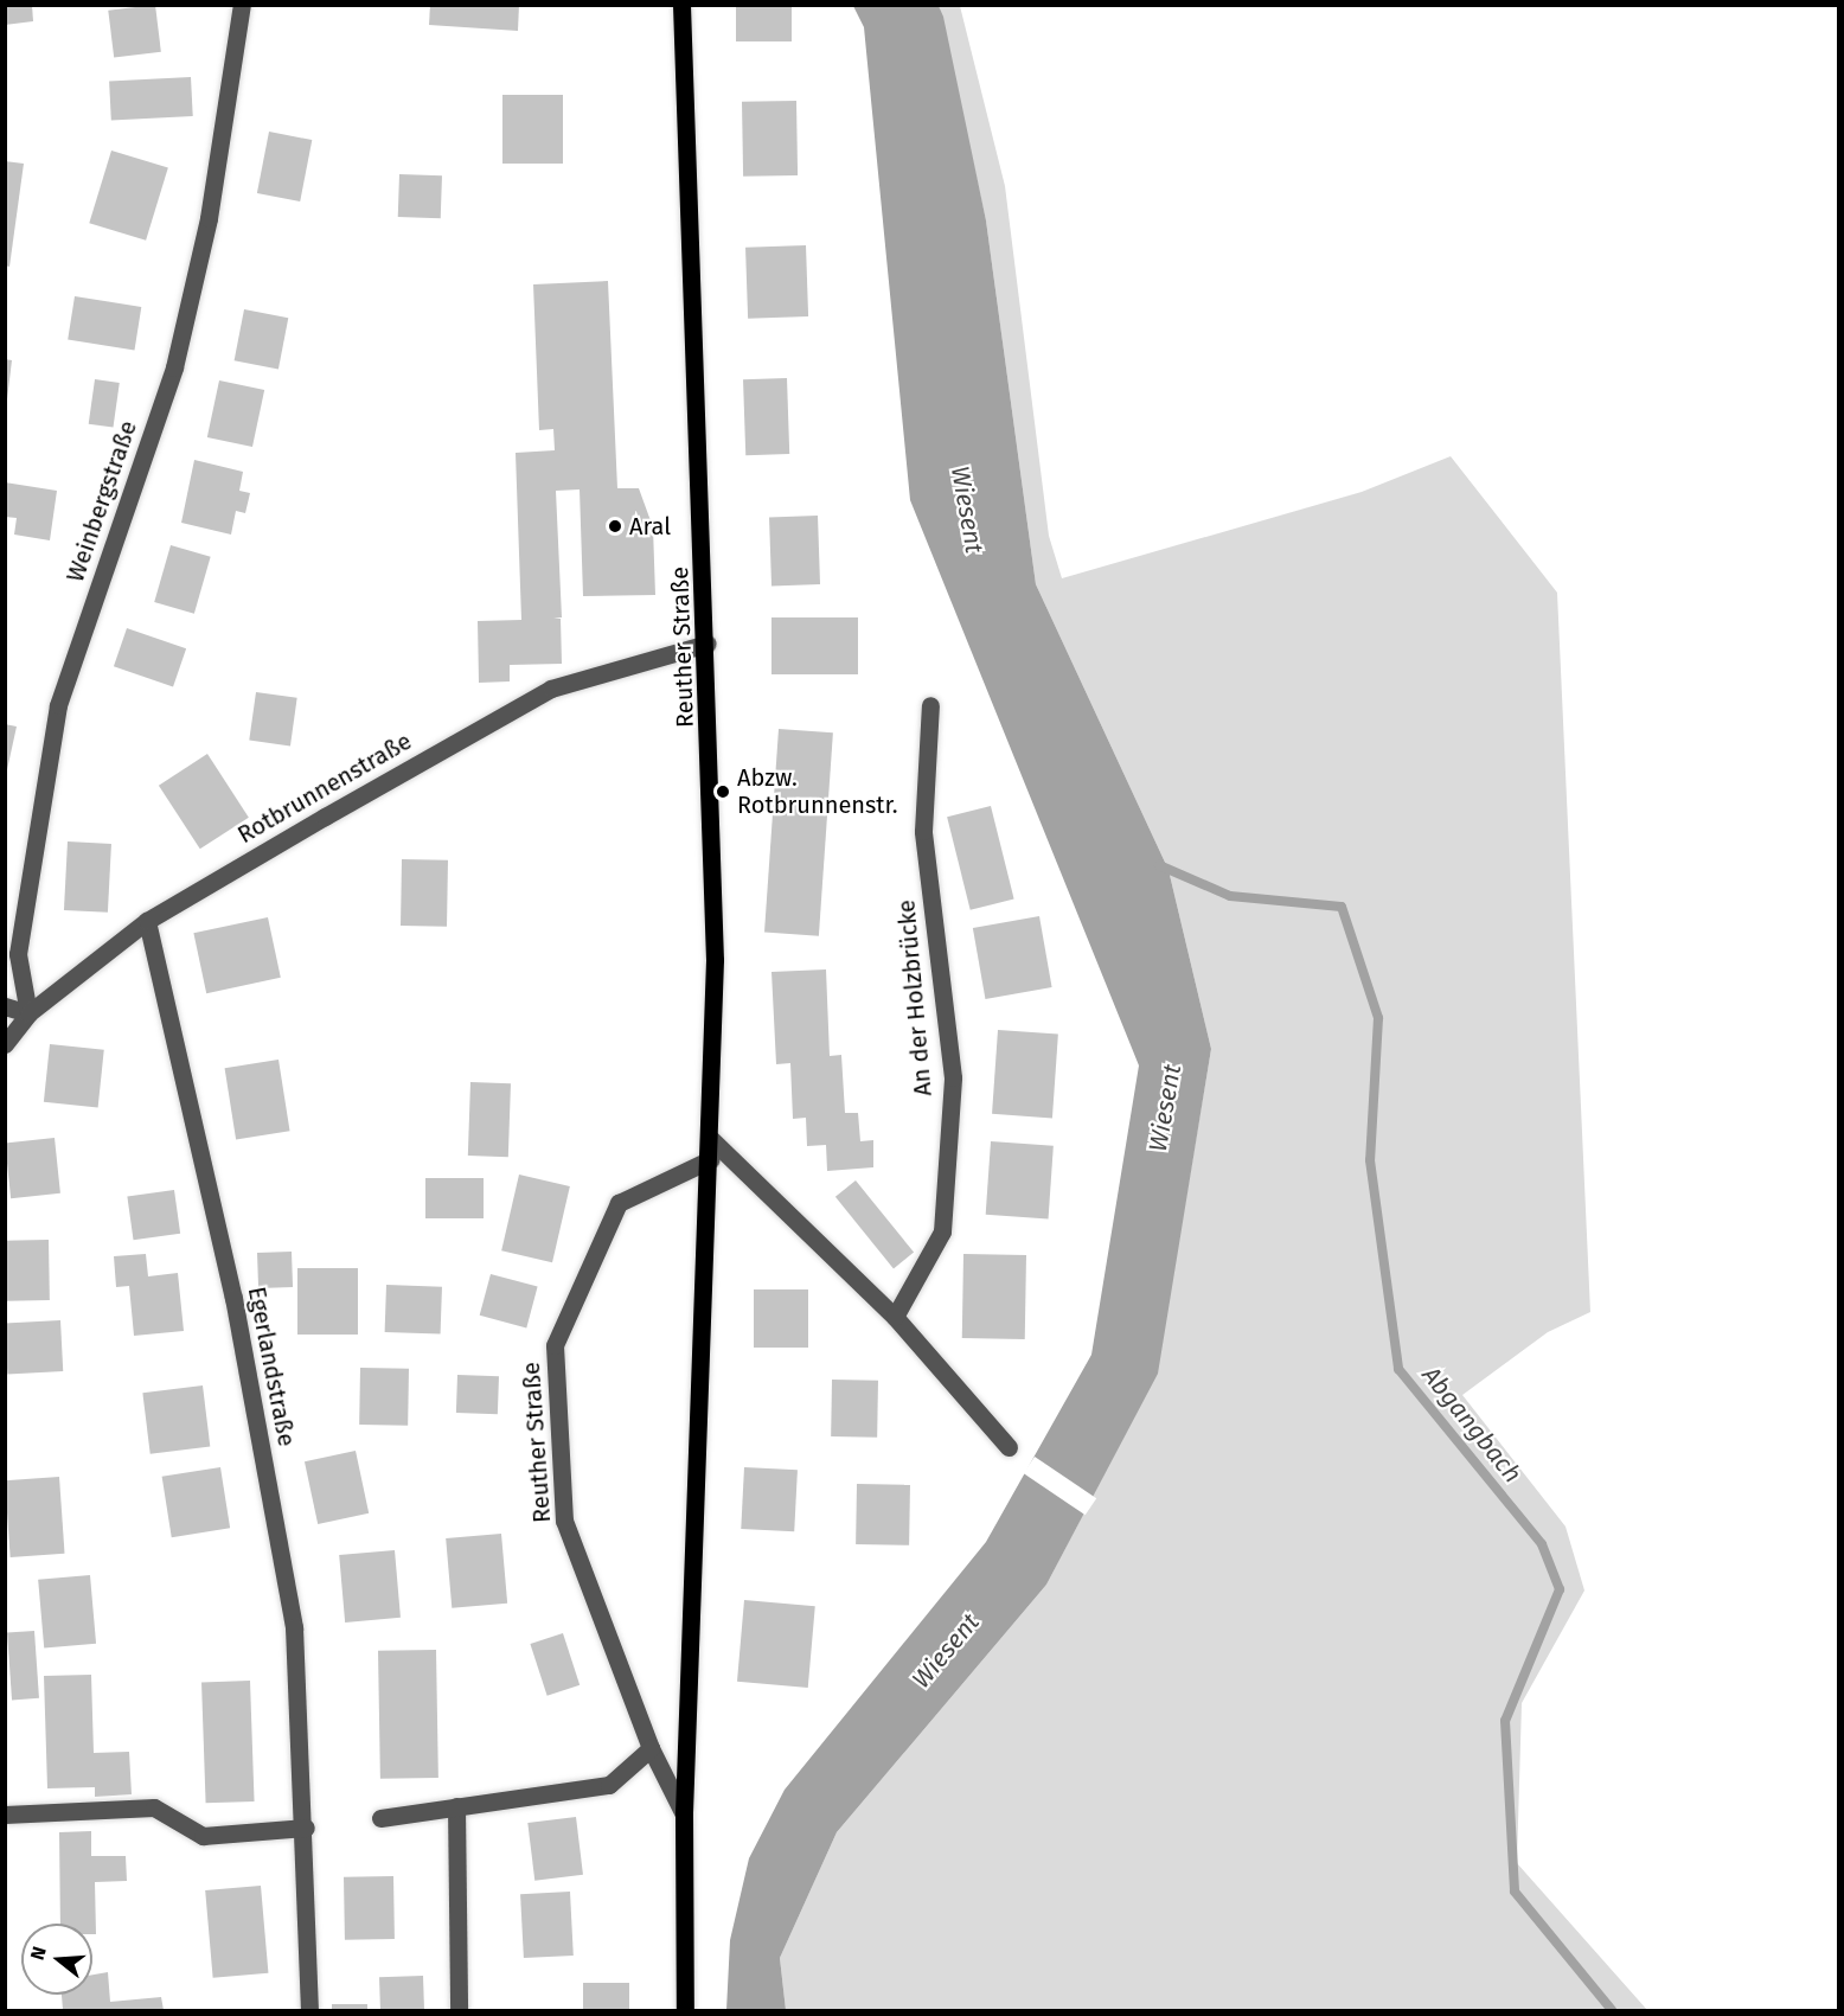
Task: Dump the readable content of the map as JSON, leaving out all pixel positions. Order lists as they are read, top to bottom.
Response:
{
  "streets": {
    "main road": ["Reuther Straße"],
    "street": [
      "Weinbergstraße",
      "Rotbrunnenstraße",
      "An der Holzbrücke",
      "Egerlandstraße"
    ]
  },
  "crossings": [
    ["Weinbergstraße", "Rotbrunnenstraße"],
    ["Reuther Straße", "Rotbrunnenstraße"],
    ["Rotbrunnenstraße", "Egerlandstraße"]
  ],
  "water": ["Wiesent", "Abgangbach"],
  "places": ["Aral", "Abzw. Rotbrunnenstr."],
  "north": "left"
}
